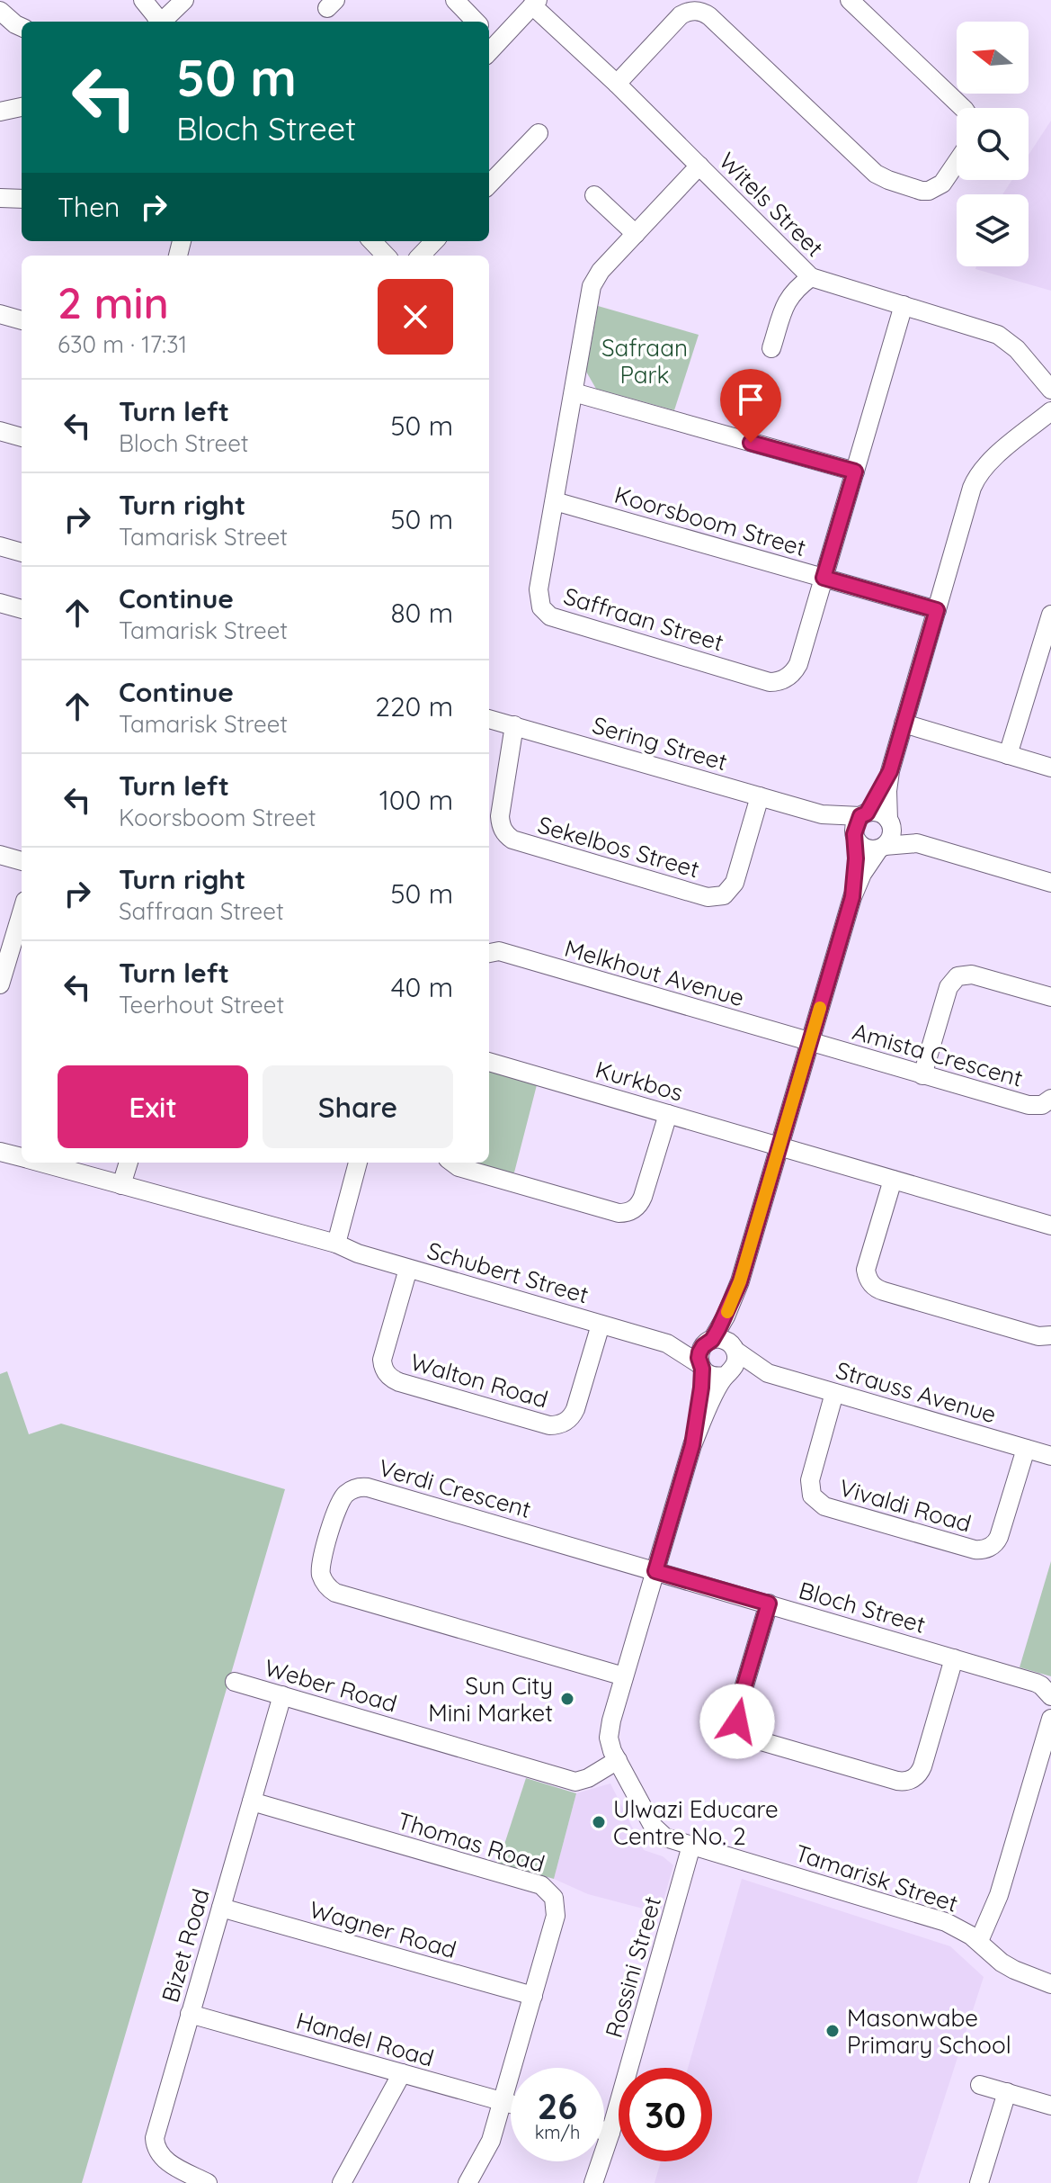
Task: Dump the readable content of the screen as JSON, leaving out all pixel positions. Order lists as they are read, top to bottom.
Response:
{
  "streets": {
    "street": [
      "Witels Street",
      "Koorsboom Street",
      "Saffraan Street",
      "Sering Street",
      "Sekelbos Street",
      "Melkhout Avenue",
      "Amista Crescent",
      "Kurkbos",
      "Schubert Street",
      "Walton Road",
      "Strauss Avenue",
      "Verdi Crescent",
      "Vivaldi Road",
      "Bloch Street",
      "Weber Road",
      "Thomas Road",
      "Tamarisk Street",
      "Wagner Road",
      "Bizet Road",
      "Rossini Street",
      "Handel Road"
    ]
  },
  "crossings": [
    ["Witels Street", "Saffraan Street"],
    ["Koorsboom Street", "Saffraan Street"],
    ["Sering Street", "Sekelbos Street"],
    ["Melkhout Avenue", "Amista Crescent"],
    ["Schubert Street", "Walton Road"],
    ["Schubert Street", "Strauss Avenue"],
    ["Schubert Street", "Tamarisk Street"],
    ["Strauss Avenue", "Vivaldi Road"],
    ["Strauss Avenue", "Tamarisk Street"],
    ["Verdi Crescent", "Bloch Street"],
    ["Verdi Crescent", "Tamarisk Street"],
    ["Bloch Street", "Tamarisk Street"],
    ["Weber Road", "Tamarisk Street"],
    ["Weber Road", "Bizet Road"],
    ["Thomas Road", "Wagner Road"],
    ["Thomas Road", "Bizet Road"],
    ["Thomas Road", "Handel Road"],
    ["Tamarisk Street", "Rossini Street"],
    ["Wagner Road", "Bizet Road"],
    ["Bizet Road", "Handel Road"]
  ],
  "parks": ["Safraan Park"],
  "places": ["Sun City Mini Market", "Ulwazi Educare Centre No. 2", "Masonwabe Primary School"],
  "north": "left",
  "page": {
    "turn": ["50 m", "Bloch Street"],
    "then": "Then",
    "heading": ["2 min", "630 m · 17:31"],
    "list": [
      {
        "name": "Turn left",
        "note": "Bloch Street",
        "value": "50 m"
      },
      {
        "name": "Turn right",
        "note": "Tamarisk Street",
        "value": "50 m"
      },
      {
        "name": "Continue",
        "note": "Tamarisk Street",
        "value": "80 m"
      },
      {
        "name": "Continue",
        "note": "Tamarisk Street",
        "value": "220 m"
      },
      {
        "name": "Turn left",
        "note": "Koorsboom Street",
        "value": "100 m"
      },
      {
        "name": "Turn right",
        "note": "Saffraan Street",
        "value": "50 m"
      },
      {
        "name": "Turn left",
        "note": "Teerhout Street",
        "value": "40 m"
      }
    ],
    "buttons": ["Exit", "Share"],
    "speed": "26 km/h",
    "limit": "30"
  }
}
